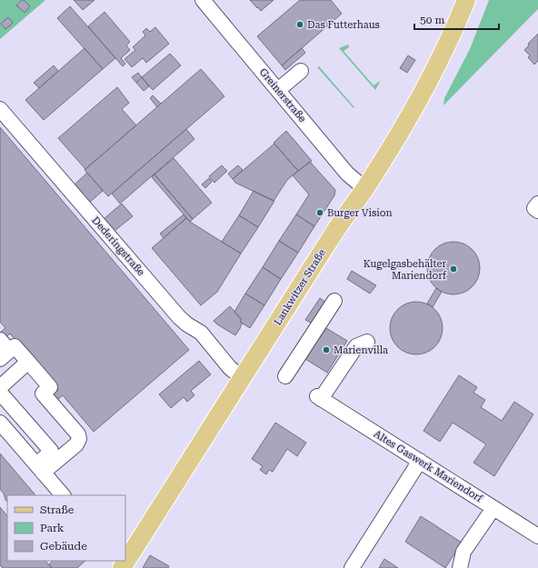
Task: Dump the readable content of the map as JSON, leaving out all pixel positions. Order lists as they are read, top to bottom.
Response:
{
  "streets": {
    "main road": ["Lankwitzer Straße"],
    "street": ["Greinerstraße", "Dederingstraße", "Altes Gaswerk Mariendorf"]
  },
  "crossings": [
    ["Greinerstraße", "Lankwitzer Straße"],
    ["Dederingstraße", "Lankwitzer Straße"]
  ],
  "places": [
    "Das Futterhaus",
    "Burger Vision",
    "Kugelgasbehälter Mariendorf",
    "Marienvilla"
  ],
  "legend": ["Straße", "Park", "Gebäude"],
  "scale_bar": "50 m"
}
